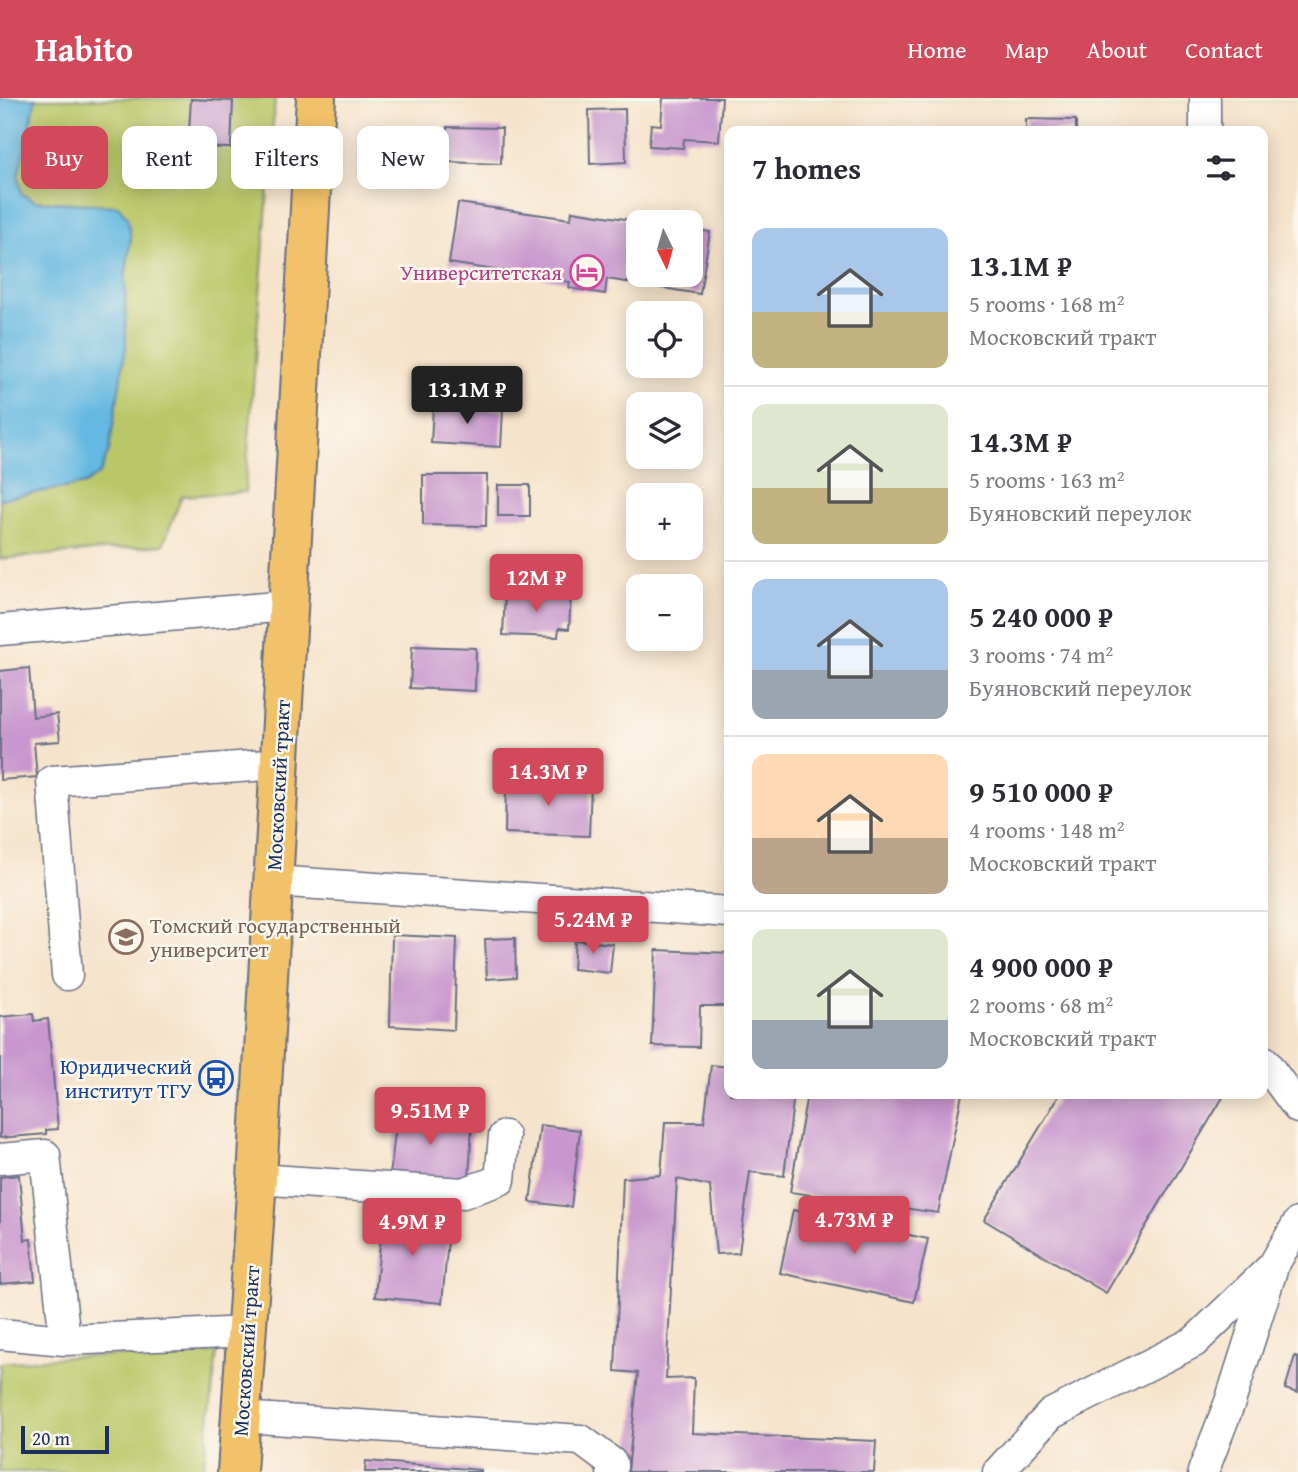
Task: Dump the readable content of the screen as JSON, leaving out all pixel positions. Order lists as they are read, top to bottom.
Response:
{
  "streets": {
    "main road": ["Московский тракт"]
  },
  "places": {
    "hotel": ["Университетская"],
    "school or university": ["Томский государственный университет"],
    "bus stop": ["Юридический институт ТГУ"]
  },
  "scale_bar": "20 m",
  "north": "bottom",
  "page": {
    "header": "Habito",
    "nav": [
      "Home",
      "Map",
      "About",
      "Contact"
    ],
    "chip": [
      "Buy",
      "Rent",
      "Filters",
      "New"
    ],
    "heading": "7 homes",
    "map_buttons": ["+", "−"],
    "list": [
      {
        "name": "13.1M ₽",
        "note": "5 rooms · 168 m² · Московский тракт"
      },
      {
        "name": "14.3M ₽",
        "note": "5 rooms · 163 m² · Буяновский переулок"
      },
      {
        "name": "5 240 000 ₽",
        "note": "3 rooms · 74 m² · Буяновский переулок"
      },
      {
        "name": "9 510 000 ₽",
        "note": "4 rooms · 148 m² · Московский тракт"
      },
      {
        "name": "4 900 000 ₽",
        "note": "2 rooms · 68 m² · Московский тракт"
      }
    ],
    "price": [
      "13.1M ₽",
      "12M ₽",
      "14.3M ₽",
      "5.24M ₽",
      "9.51M ₽",
      "4.73M ₽",
      "4.9M ₽"
    ],
    "scale": "20 m"
  }
}
